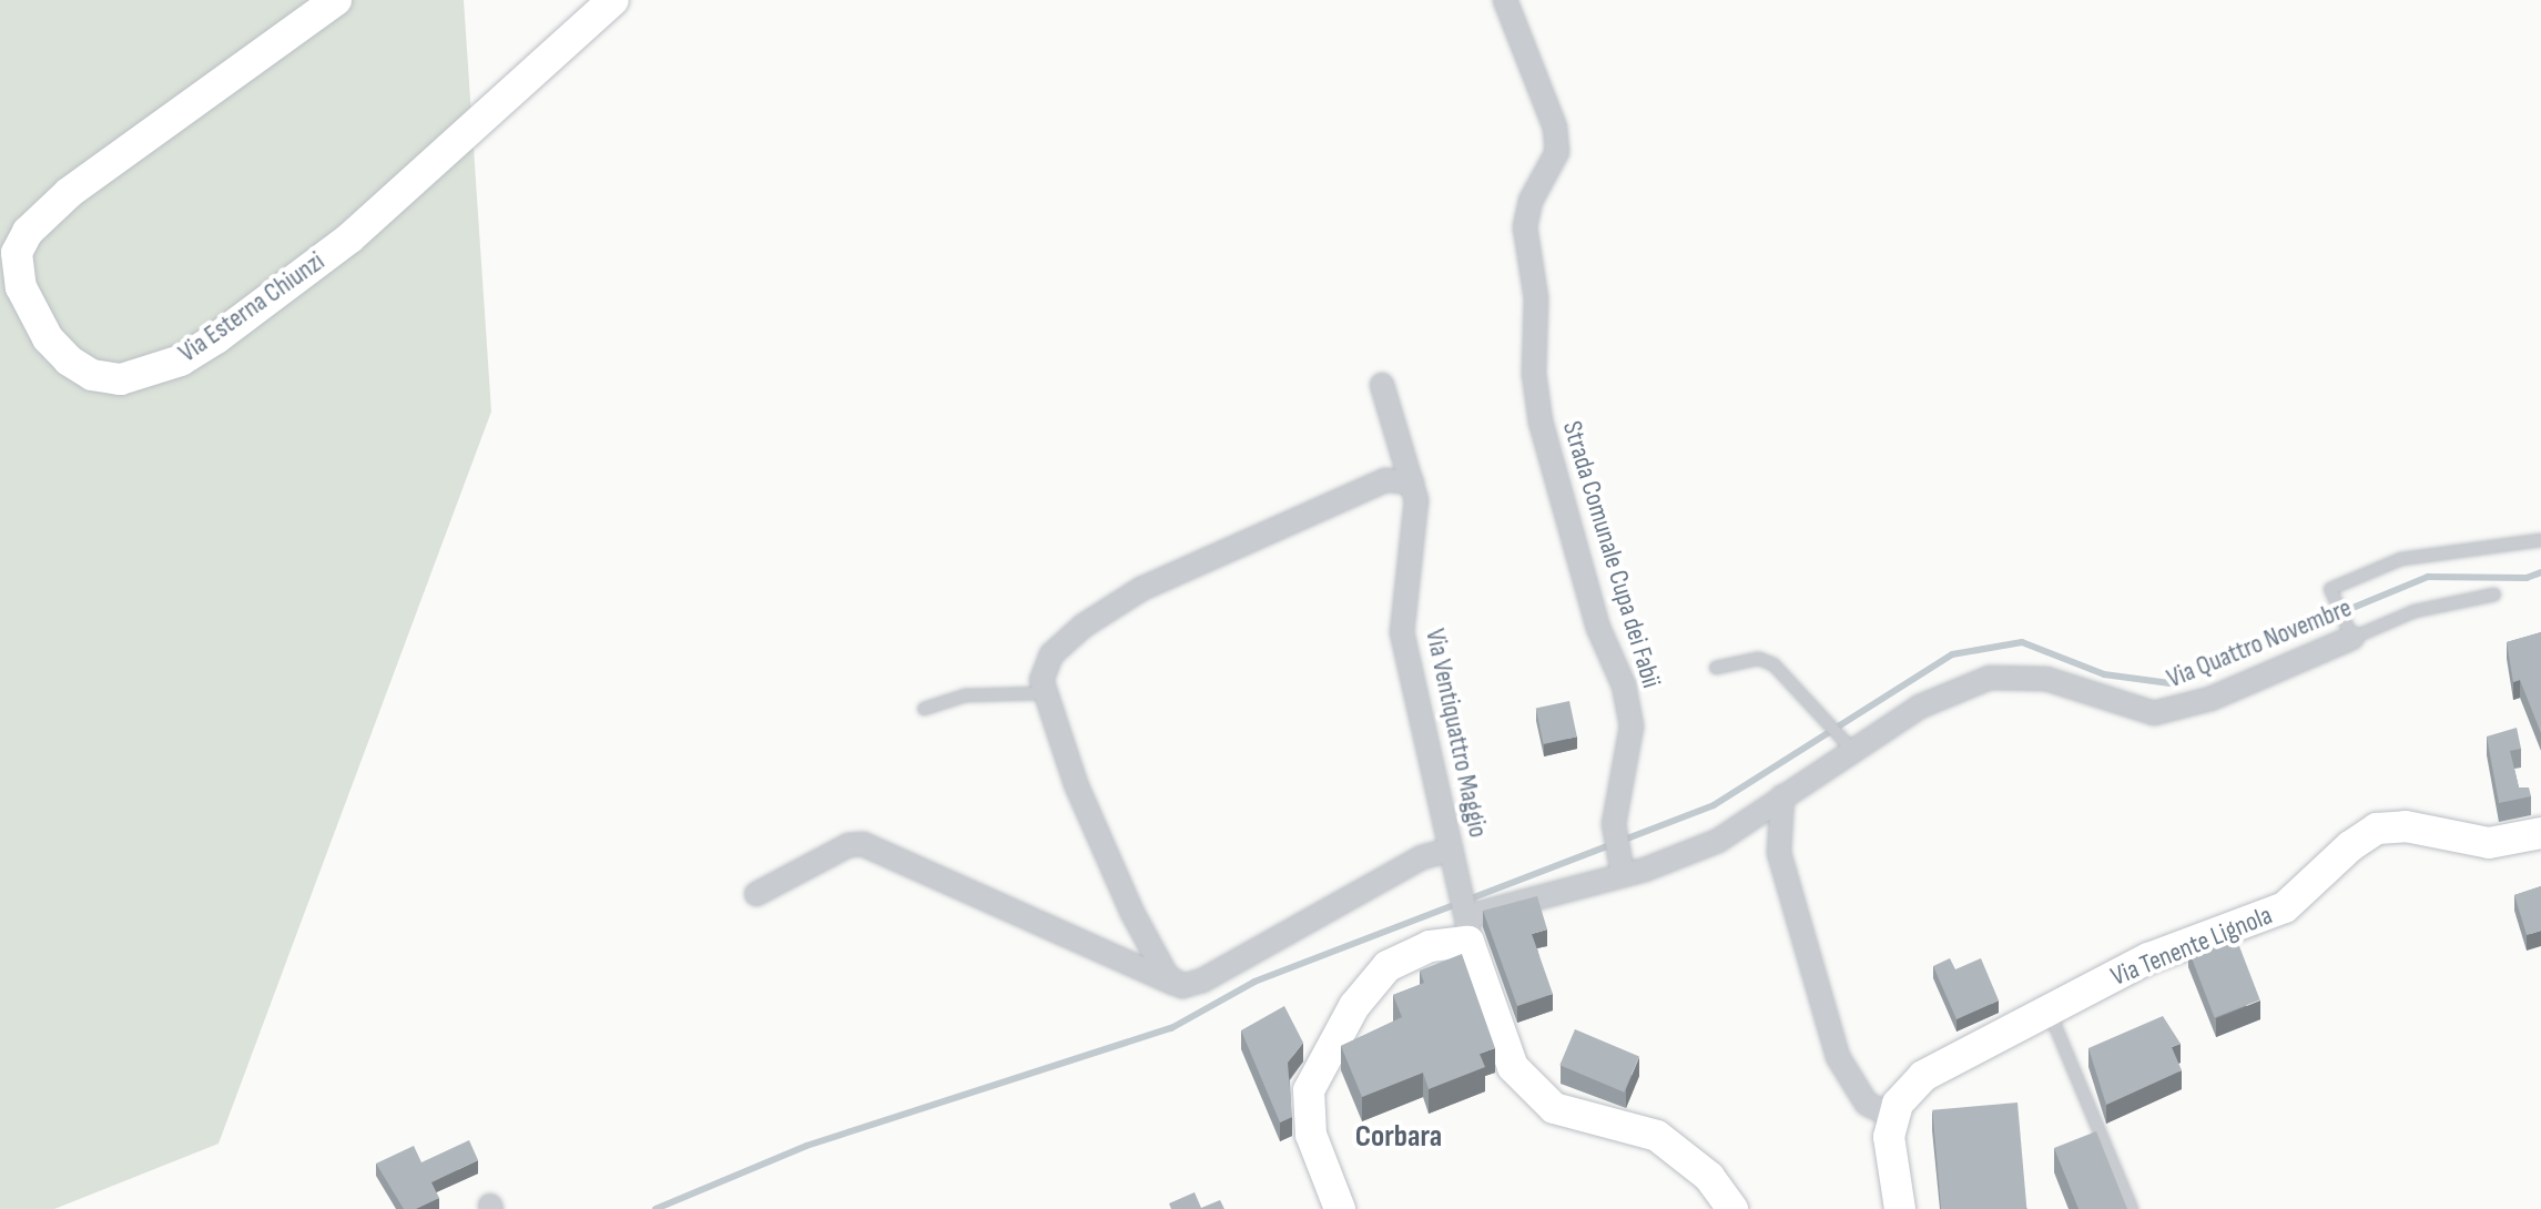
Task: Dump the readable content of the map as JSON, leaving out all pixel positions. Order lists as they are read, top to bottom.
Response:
{
  "streets": {
    "main road": ["Via Esterna Chiunzi", "Via Tenente Lignola"],
    "street": ["Strada Comunale Cupa dei Fabii", "Via Quattro Novembre", "Via Ventiquattro Maggio"]
  },
  "crossings": [
    ["Strada Comunale Cupa dei Fabii", "Via Quattro Novembre"],
    ["Via Quattro Novembre", "Via Ventiquattro Maggio"]
  ],
  "districts": ["Corbara"]
}
